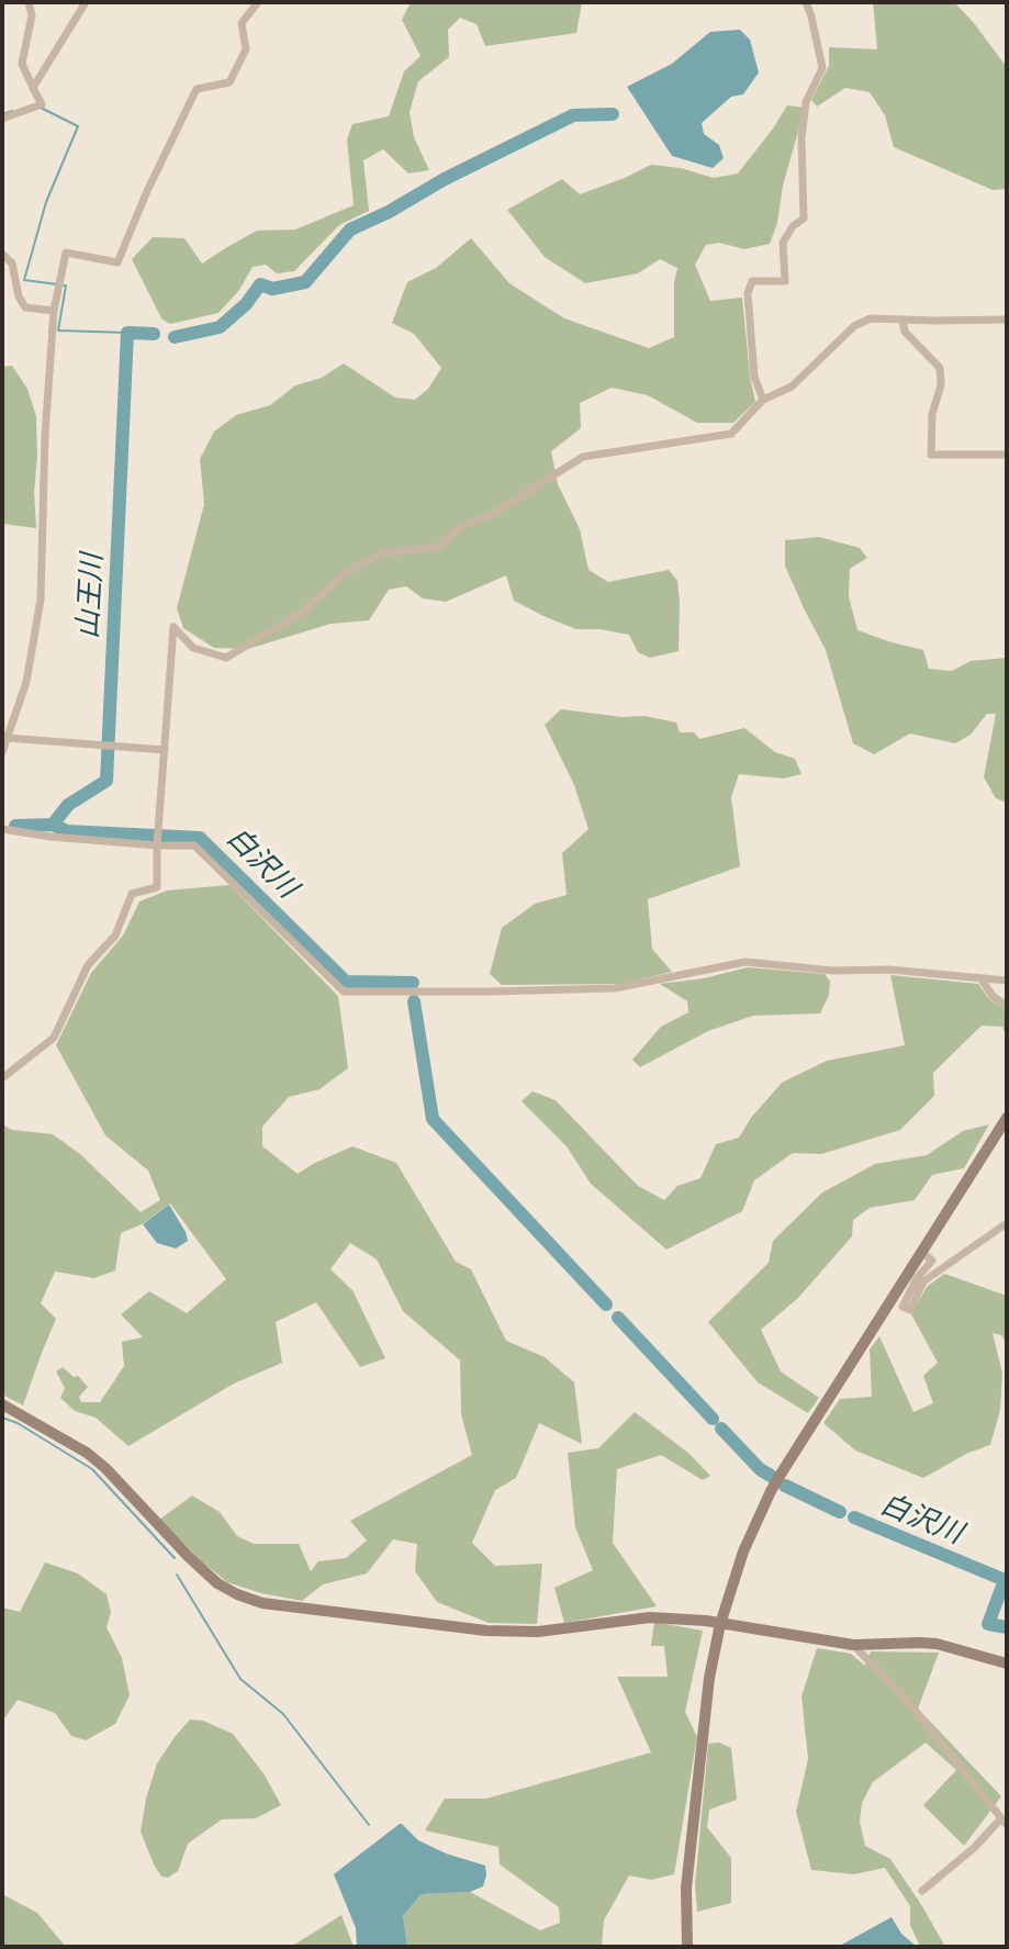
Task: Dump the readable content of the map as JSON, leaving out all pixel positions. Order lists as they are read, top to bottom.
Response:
{
  "water": ["山王川", "白沢川"]
}
